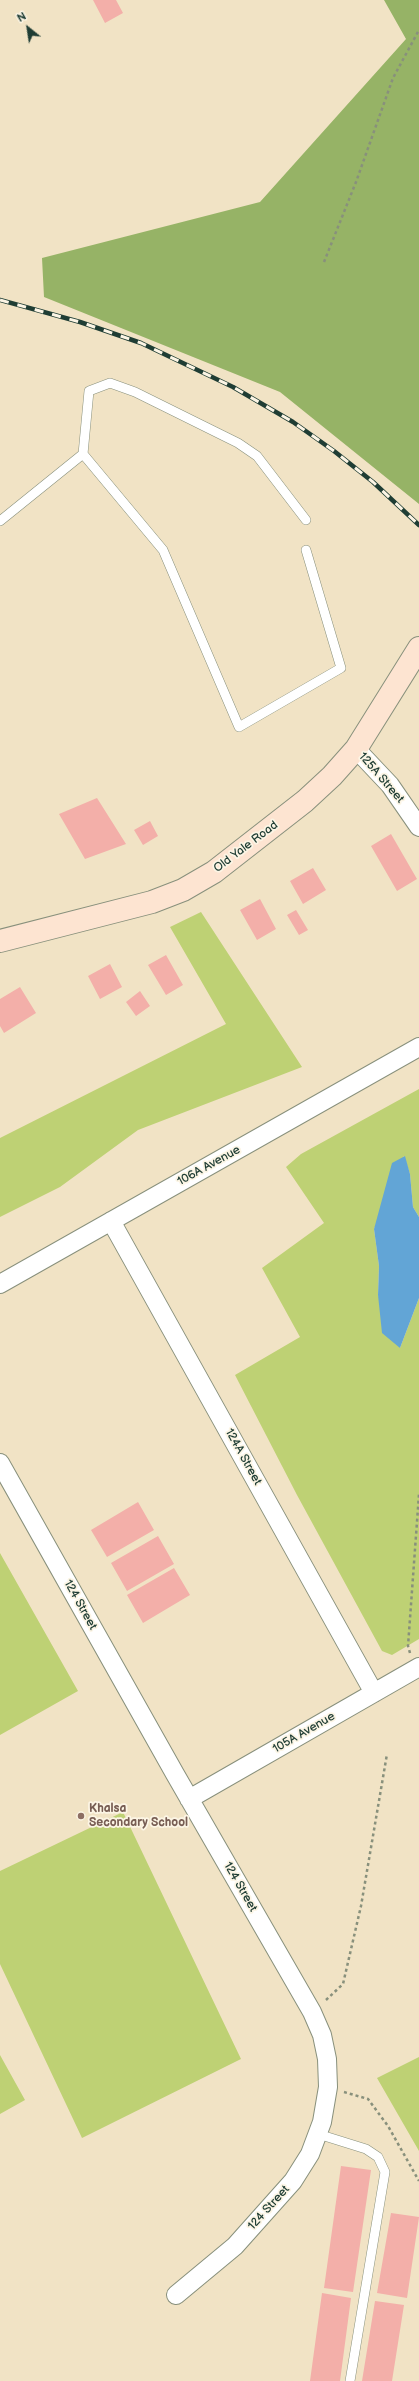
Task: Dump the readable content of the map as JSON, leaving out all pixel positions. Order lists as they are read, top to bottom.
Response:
{
  "streets": {
    "main road": ["Old Yale Road"],
    "street": [
      "125A Street",
      "106A Avenue",
      "124A Street",
      "124 Street",
      "105A Avenue"
    ]
  },
  "crossings": [
    ["125A Street", "Old Yale Road"],
    ["106A Avenue", "124A Street"],
    ["124A Street", "105A Avenue"],
    ["124 Street", "105A Avenue"]
  ],
  "places": ["Khalsa Secondary School"],
  "north": "top left"
}
